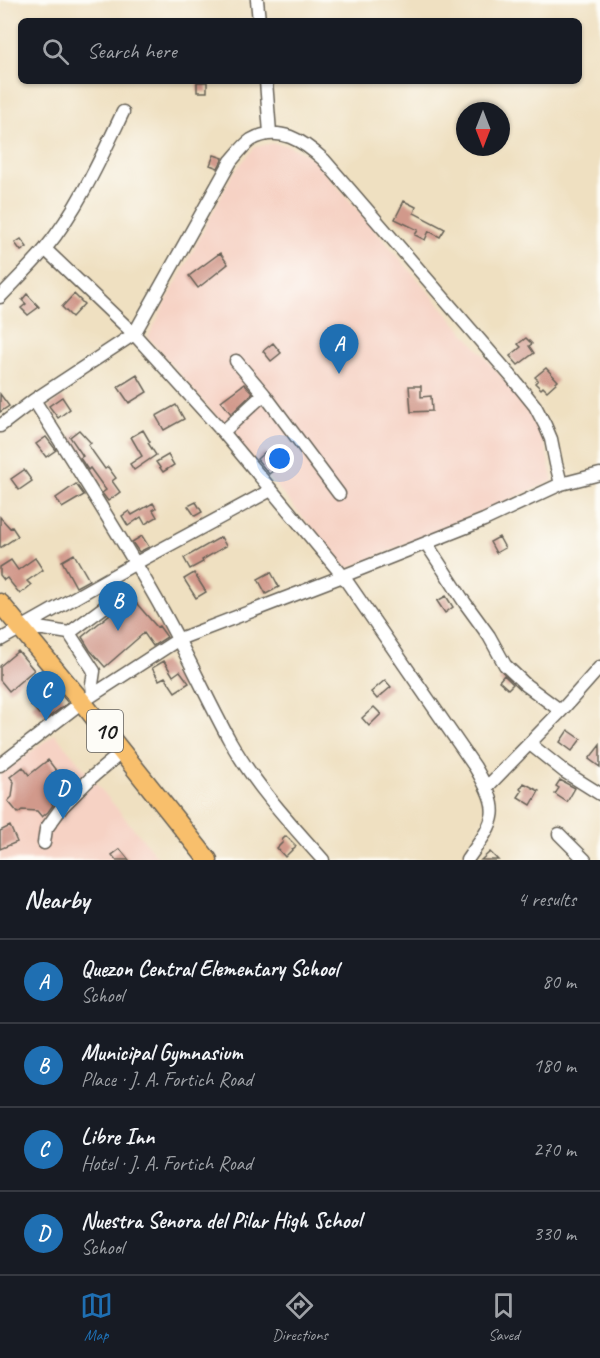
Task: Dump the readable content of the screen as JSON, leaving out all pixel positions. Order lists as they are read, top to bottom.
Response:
{
  "streets": {
    "highway": ["10"]
  },
  "north": "bottom",
  "page": {
    "search": "Search here",
    "pins": [
      "A",
      "B",
      "C",
      "D"
    ],
    "heading": ["Nearby", "4 results"],
    "list": [
      {
        "mark": "A",
        "name": "Quezon Central Elementary School",
        "note": "School",
        "value": "80 m"
      },
      {
        "mark": "B",
        "name": "Municipal Gymnasium",
        "note": "Place · J. A. Fortich Road",
        "value": "180 m"
      },
      {
        "mark": "C",
        "name": "Libre Inn",
        "note": "Hotel · J. A. Fortich Road",
        "value": "270 m"
      },
      {
        "mark": "D",
        "name": "Nuestra Senora del Pilar High School",
        "note": "School",
        "value": "330 m"
      }
    ],
    "nav": ["Map", "Directions", "Saved"]
  }
}
